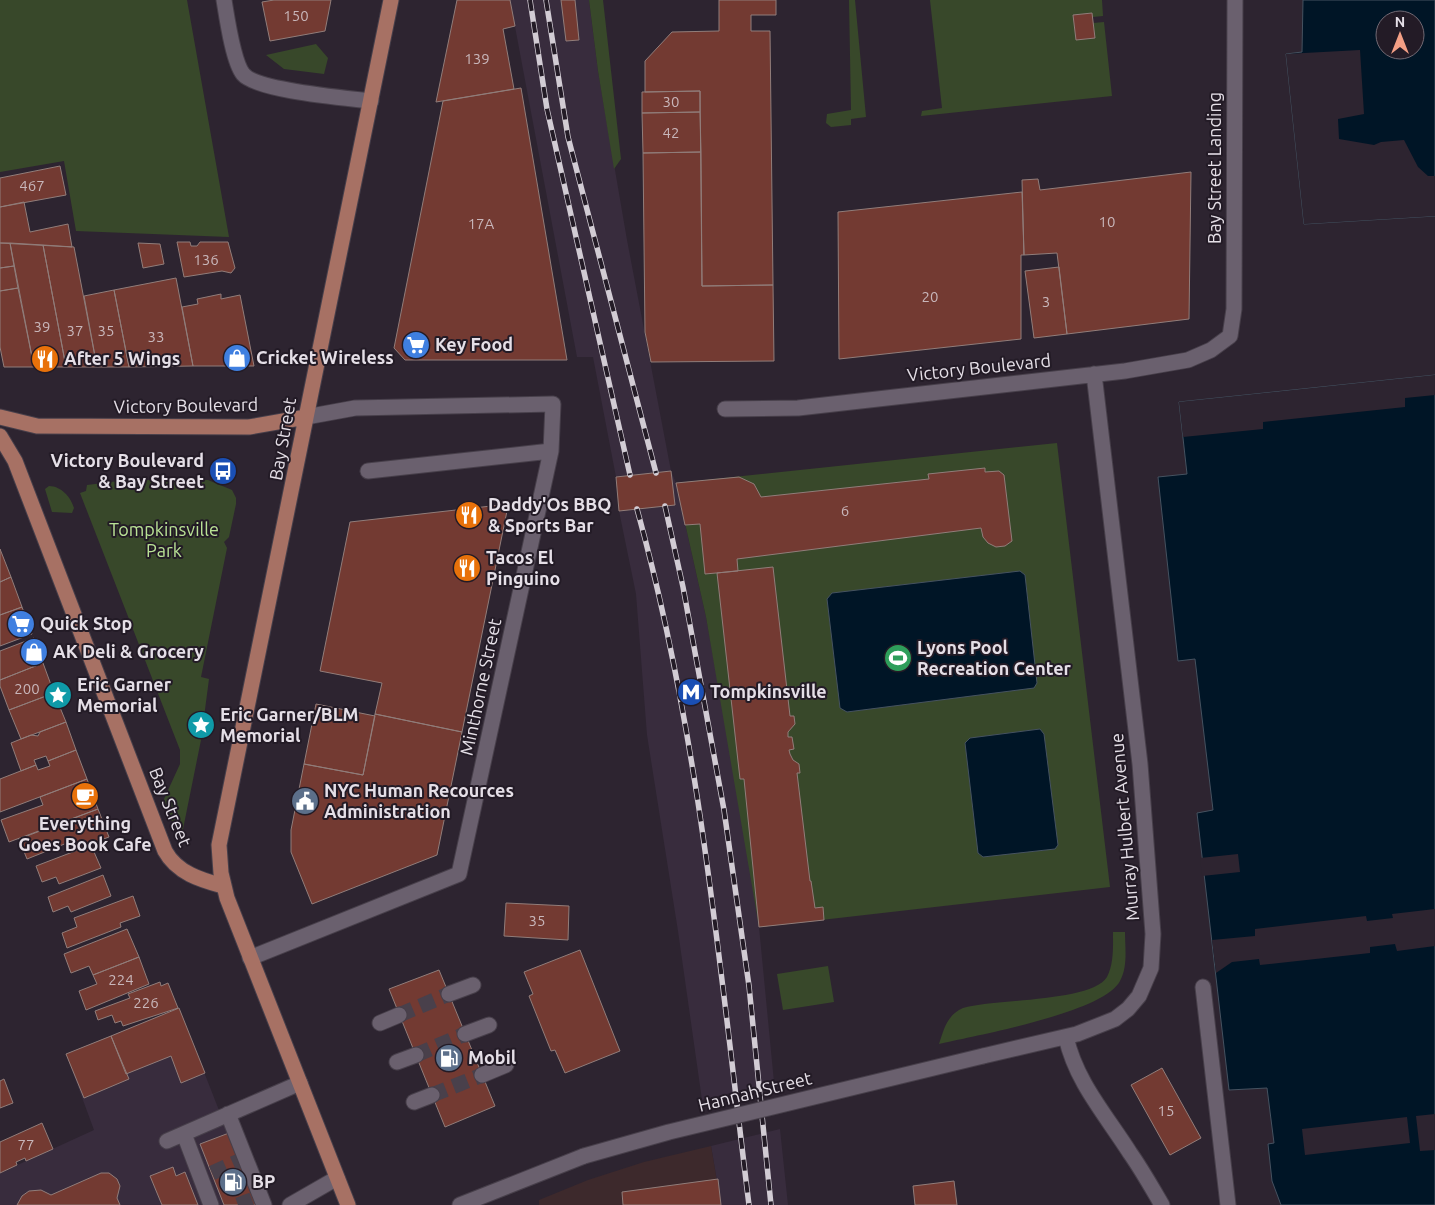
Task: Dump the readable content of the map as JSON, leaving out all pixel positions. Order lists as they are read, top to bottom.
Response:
{
  "streets": {
    "main road": ["Victory Boulevard", "Bay Street"],
    "street": [
      "Bay Street Landing",
      "Minthorne Street",
      "Murray Hulbert Avenue",
      "Hannah Street"
    ]
  },
  "crossings": [
    ["Bay Street Landing", "Victory Boulevard"],
    ["Victory Boulevard", "Bay Street"],
    ["Victory Boulevard", "Minthorne Street"],
    ["Victory Boulevard", "Murray Hulbert Avenue"],
    ["Bay Street", "Minthorne Street"],
    ["Murray Hulbert Avenue", "Hannah Street"]
  ],
  "parks": ["Tompkinsville Park"],
  "places": {
    "supermarket": ["Key Food", "Quick Stop"],
    "shop": ["Cricket Wireless", "AK Deli & Grocery"],
    "restaurant": ["After 5 Wings", "Daddy'Os BBQ & Sports Bar", "Tacos El Pinguino"],
    "bus stop": ["Victory Boulevard & Bay Street"],
    "sports": ["Lyons Pool Recreation Center"],
    "metro station": ["Tompkinsville"],
    "place": ["Eric Garner Memorial", "Eric Garner/BLM Memorial"],
    "cafe": ["Everything Goes Book Cafe"],
    "public building": ["NYC Human Recources Administration"],
    "fuel station": ["Mobil", "BP"]
  },
  "house_numbers": [
    "150",
    "139",
    "30",
    "42",
    "467",
    "10",
    "17A",
    "136",
    "20",
    "3",
    "39",
    "37",
    "35",
    "33",
    "6",
    "200",
    "35",
    "224",
    "226",
    "15",
    "77"
  ],
  "north": "top"
}
